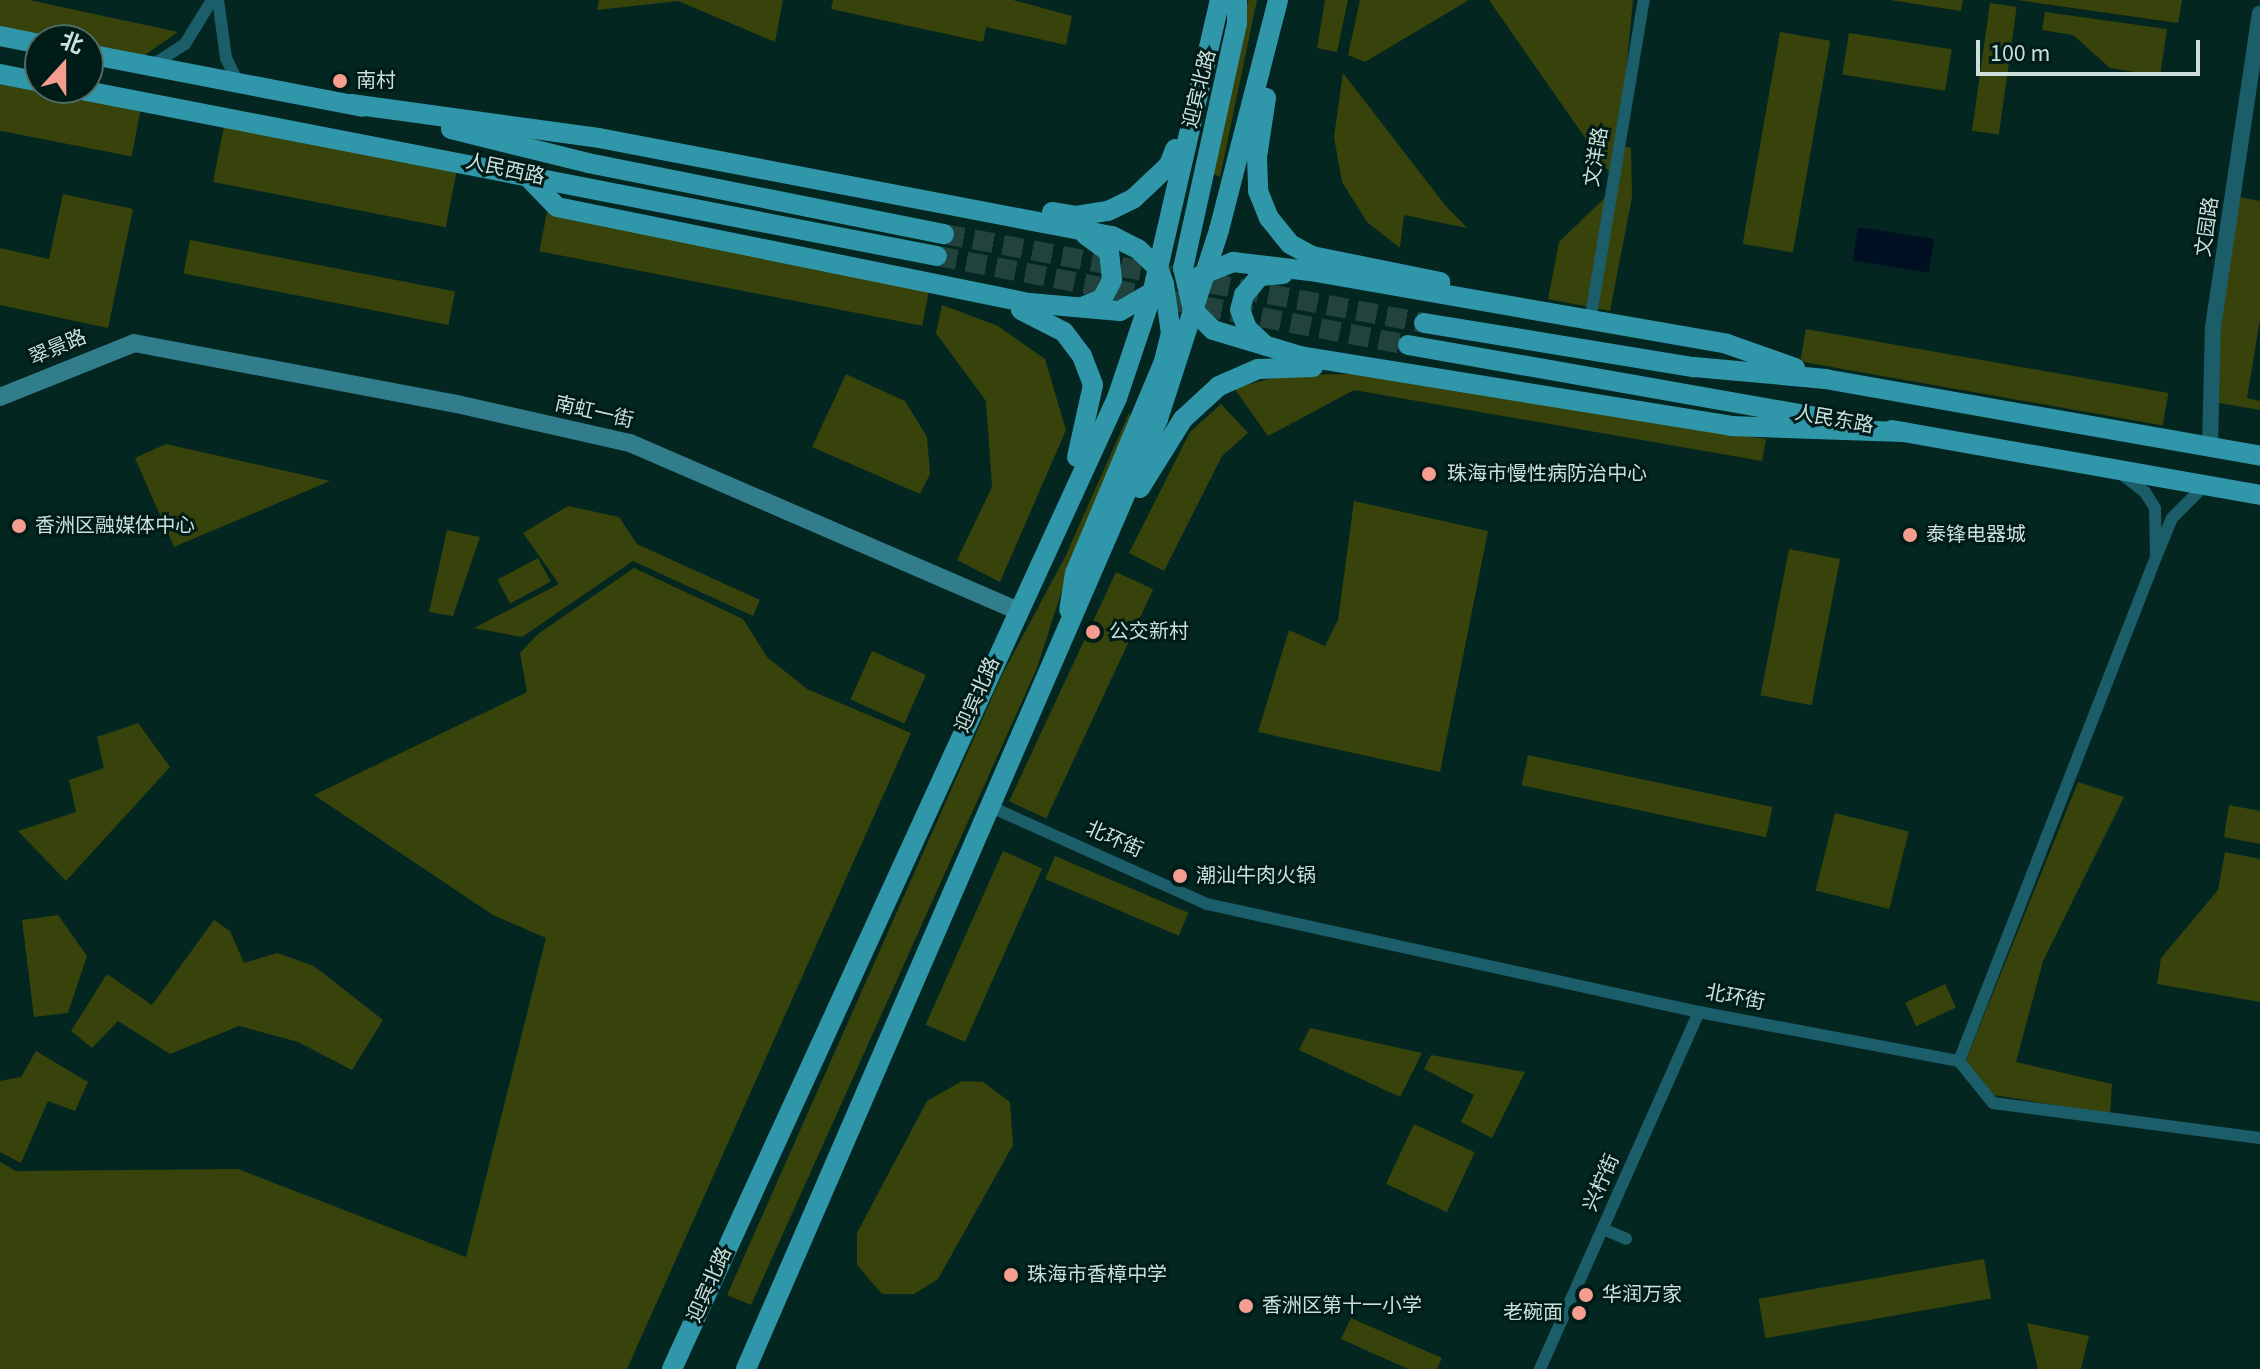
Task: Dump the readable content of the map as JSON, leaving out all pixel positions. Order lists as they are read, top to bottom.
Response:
{
  "streets": {
    "main road": [
      "迎宾北路",
      "人民西路",
      "翠景路",
      "南虹一街",
      "人民东路"
    ],
    "street": [
      "文洋路",
      "文园路",
      "北环街",
      "兴柠街"
    ]
  },
  "crossings": [
    ["迎宾北路", "南虹一街"],
    ["文园路", "人民东路"],
    ["翠景路", "南虹一街"],
    ["北环街", "兴柠街"]
  ],
  "places": [
    "南村",
    "珠海市慢性病防治中心",
    "香洲区融媒体中心",
    "泰锋电器城",
    "公交新村",
    "潮汕牛肉火锅",
    "珠海市香樟中学",
    "华润万家",
    "香洲区第十一小学",
    "老碗面"
  ],
  "scale_bar": "100 m",
  "north": "top"
}
